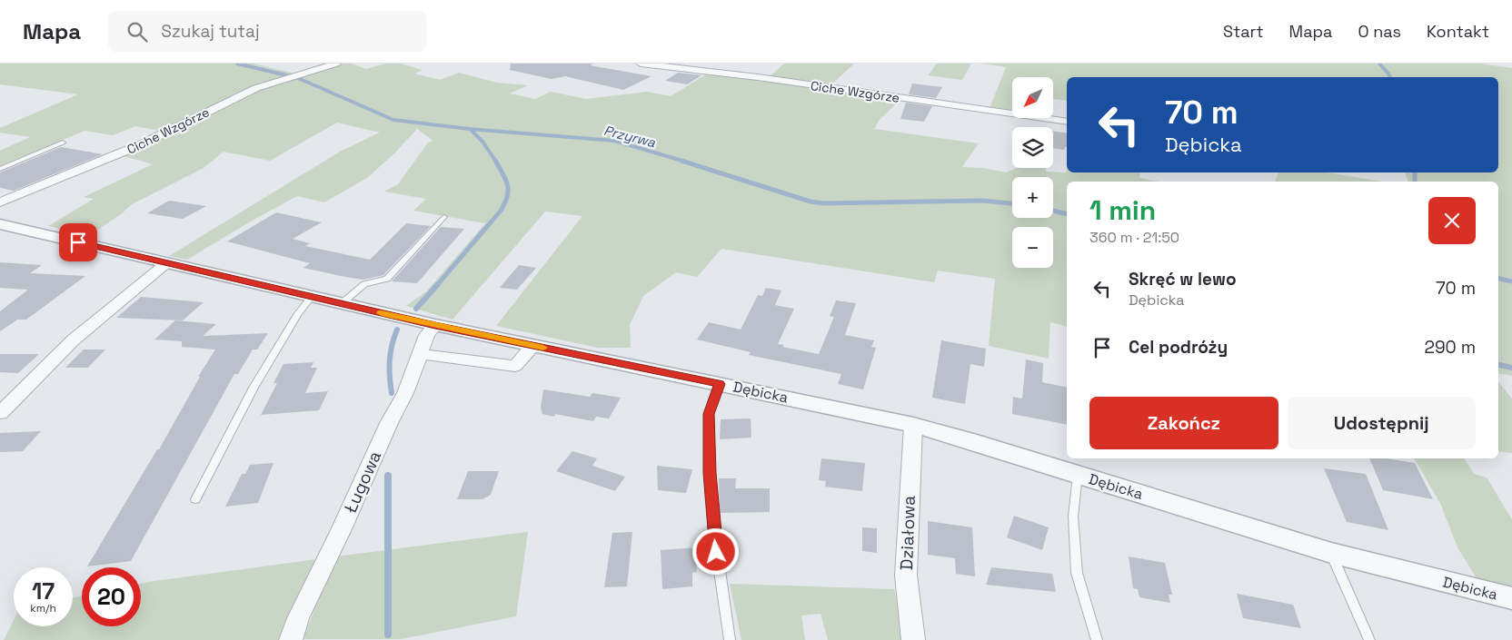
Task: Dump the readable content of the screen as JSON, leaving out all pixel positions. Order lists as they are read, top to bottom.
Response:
{
  "streets": {
    "street": [
      "Ciche Wzgórze",
      "Dębicka",
      "Ługowa",
      "Działowa"
    ]
  },
  "crossings": [
    ["Dębicka", "Ługowa"],
    ["Dębicka", "Działowa"]
  ],
  "water": ["Przyrwa"],
  "north": "bottom left",
  "page": {
    "header": "Mapa",
    "search": "Szukaj tutaj",
    "nav": [
      "Start",
      "Mapa",
      "O nas",
      "Kontakt"
    ],
    "map_buttons": ["+", "−"],
    "turn": ["70 m", "Dębicka"],
    "heading": ["1 min", "360 m · 21:50"],
    "list": [
      {
        "name": "Skręć w lewo",
        "note": "Dębicka",
        "value": "70 m"
      },
      {
        "name": "Cel podróży",
        "value": "290 m"
      }
    ],
    "buttons": ["Zakończ", "Udostępnij"],
    "speed": "17 km/h",
    "limit": "20"
  }
}
